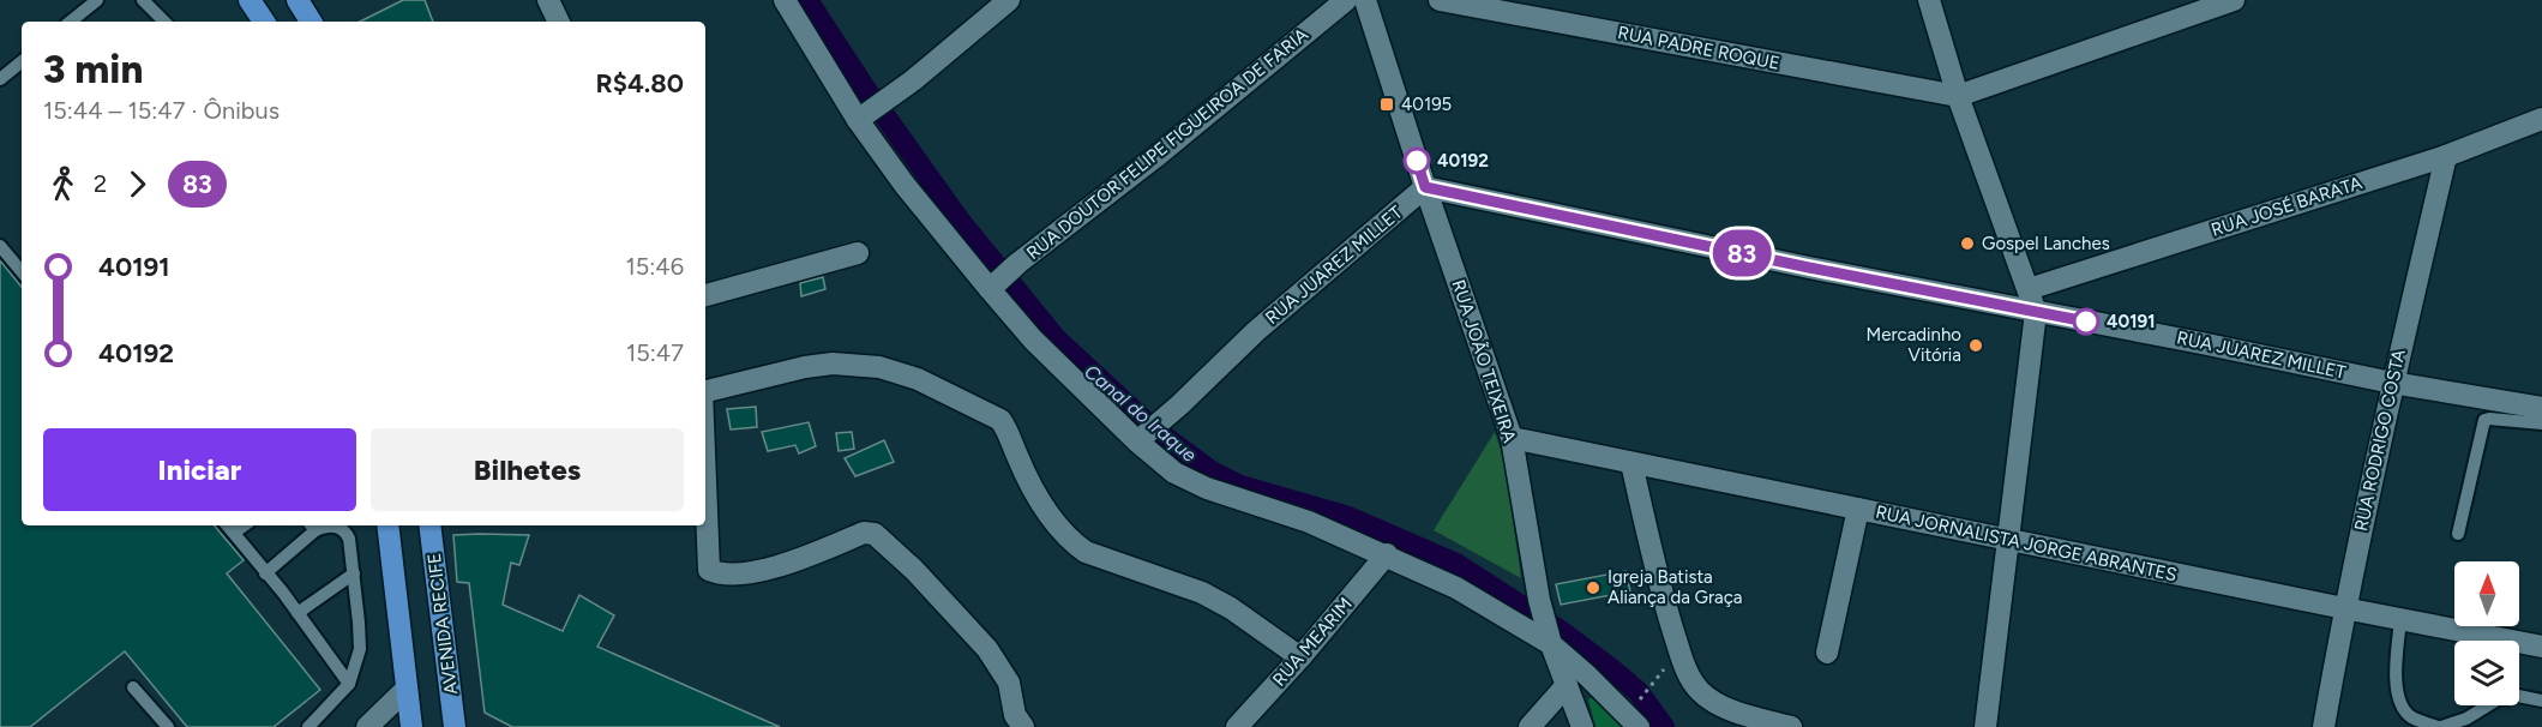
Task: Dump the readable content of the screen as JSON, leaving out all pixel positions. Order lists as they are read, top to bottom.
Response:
{
  "streets": {
    "main road": ["AVENIDA RECIFE"],
    "street": [
      "RUA PADRE ROQUE",
      "RUA DOUTOR FELIPE FIGUEIROA DE FARIA",
      "RUA JOSÉ BARATA",
      "RUA JUAREZ MILLET",
      "RUA JOÃO TEIXEIRA",
      "RUA RODRIGO COSTA",
      "RUA JORNALISTA JORGE ABRANTES",
      "RUA MEARIM"
    ]
  },
  "crossings": [
    ["RUA JOSÉ BARATA", "RUA RODRIGO COSTA"],
    ["RUA JUAREZ MILLET", "RUA JOÃO TEIXEIRA"],
    ["RUA JUAREZ MILLET", "RUA RODRIGO COSTA"],
    ["RUA JOÃO TEIXEIRA", "RUA JORNALISTA JORGE ABRANTES"],
    ["RUA RODRIGO COSTA", "RUA JORNALISTA JORGE ABRANTES"]
  ],
  "water": ["Canal do Iraque"],
  "places": {
    "transit": ["40195"],
    "other": [
      "40192",
      "Gospel Lanches",
      "40191",
      "Mercadinho Vitória",
      "Igreja Batista Aliança da Graça"
    ]
  },
  "lines": ["bus line 83"],
  "north": "top",
  "page": {
    "on_map": "83",
    "heading": ["3 min", "15:44 – 15:47 · Ônibus", "R$4.80"],
    "legs": ["2", "83"],
    "list": [
      {
        "name": "40191",
        "value": "15:46"
      },
      {
        "name": "40192",
        "value": "15:47"
      }
    ],
    "buttons": ["Iniciar", "Bilhetes"]
  }
}
